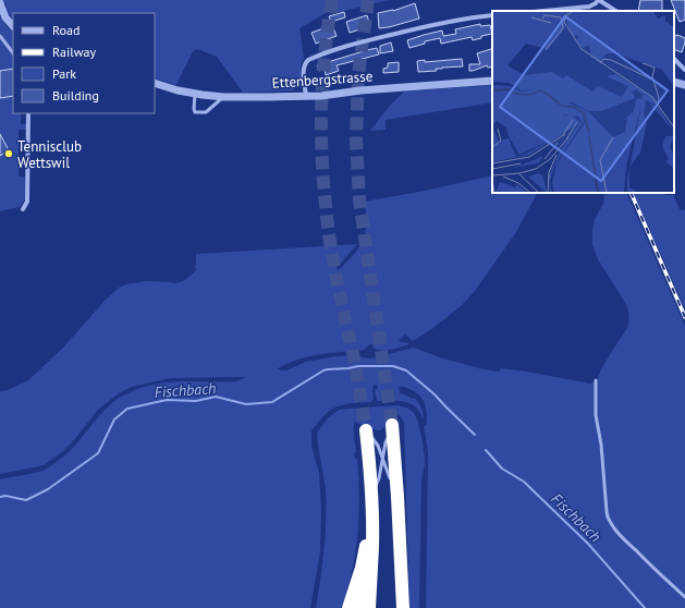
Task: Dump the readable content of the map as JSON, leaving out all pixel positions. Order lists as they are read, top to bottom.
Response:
{
  "streets": {
    "street": ["Ettenbergstrasse"]
  },
  "water": ["Fischbach"],
  "places": ["Tennisclub Wettswil"],
  "legend": [
    "Road",
    "Railway",
    "Park",
    "Building"
  ]
}
